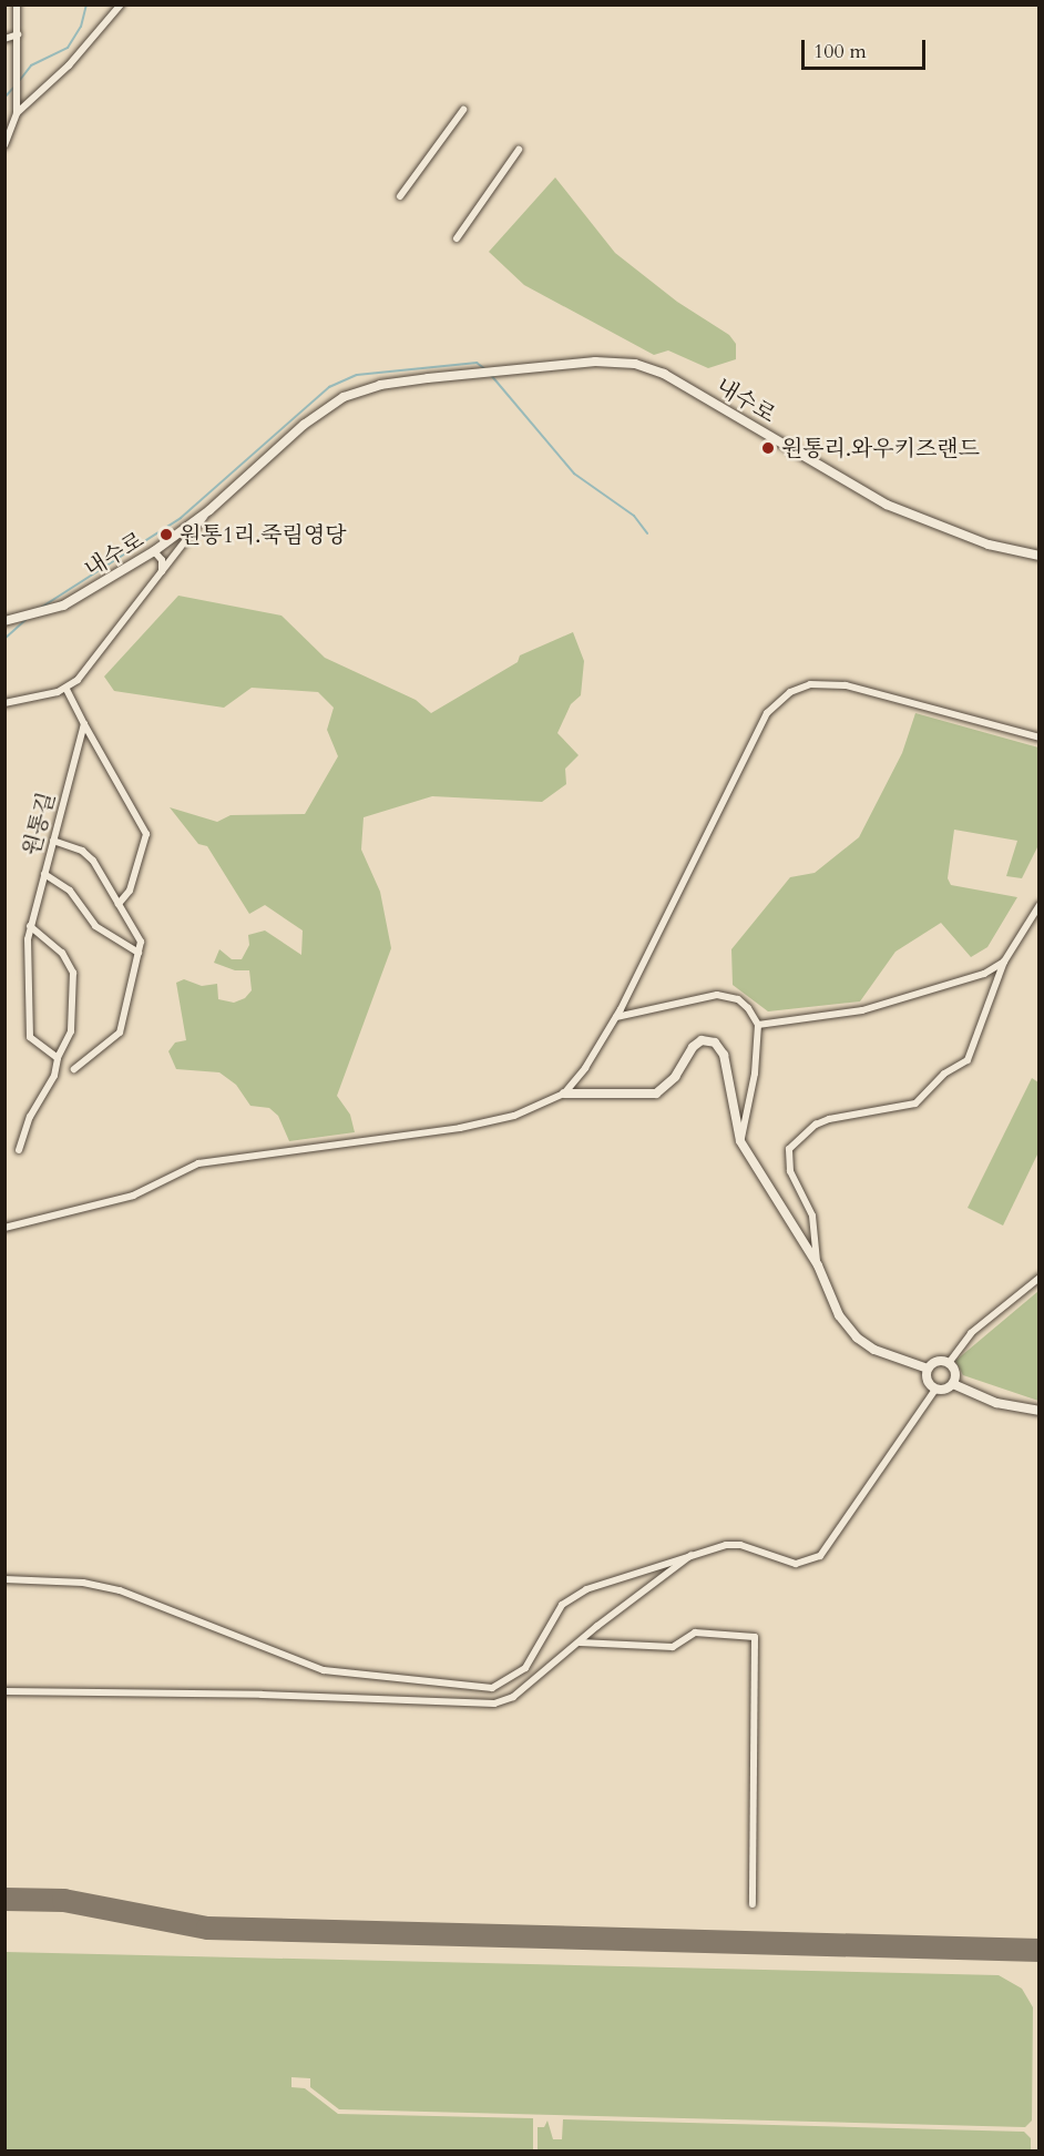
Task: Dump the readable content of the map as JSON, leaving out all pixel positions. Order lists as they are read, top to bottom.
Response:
{
  "streets": {
    "street": ["내수로", "원통길"]
  },
  "places": ["원통리.와우키즈랜드", "원통1리.죽림영당"],
  "scale_bar": "100 m"
}
